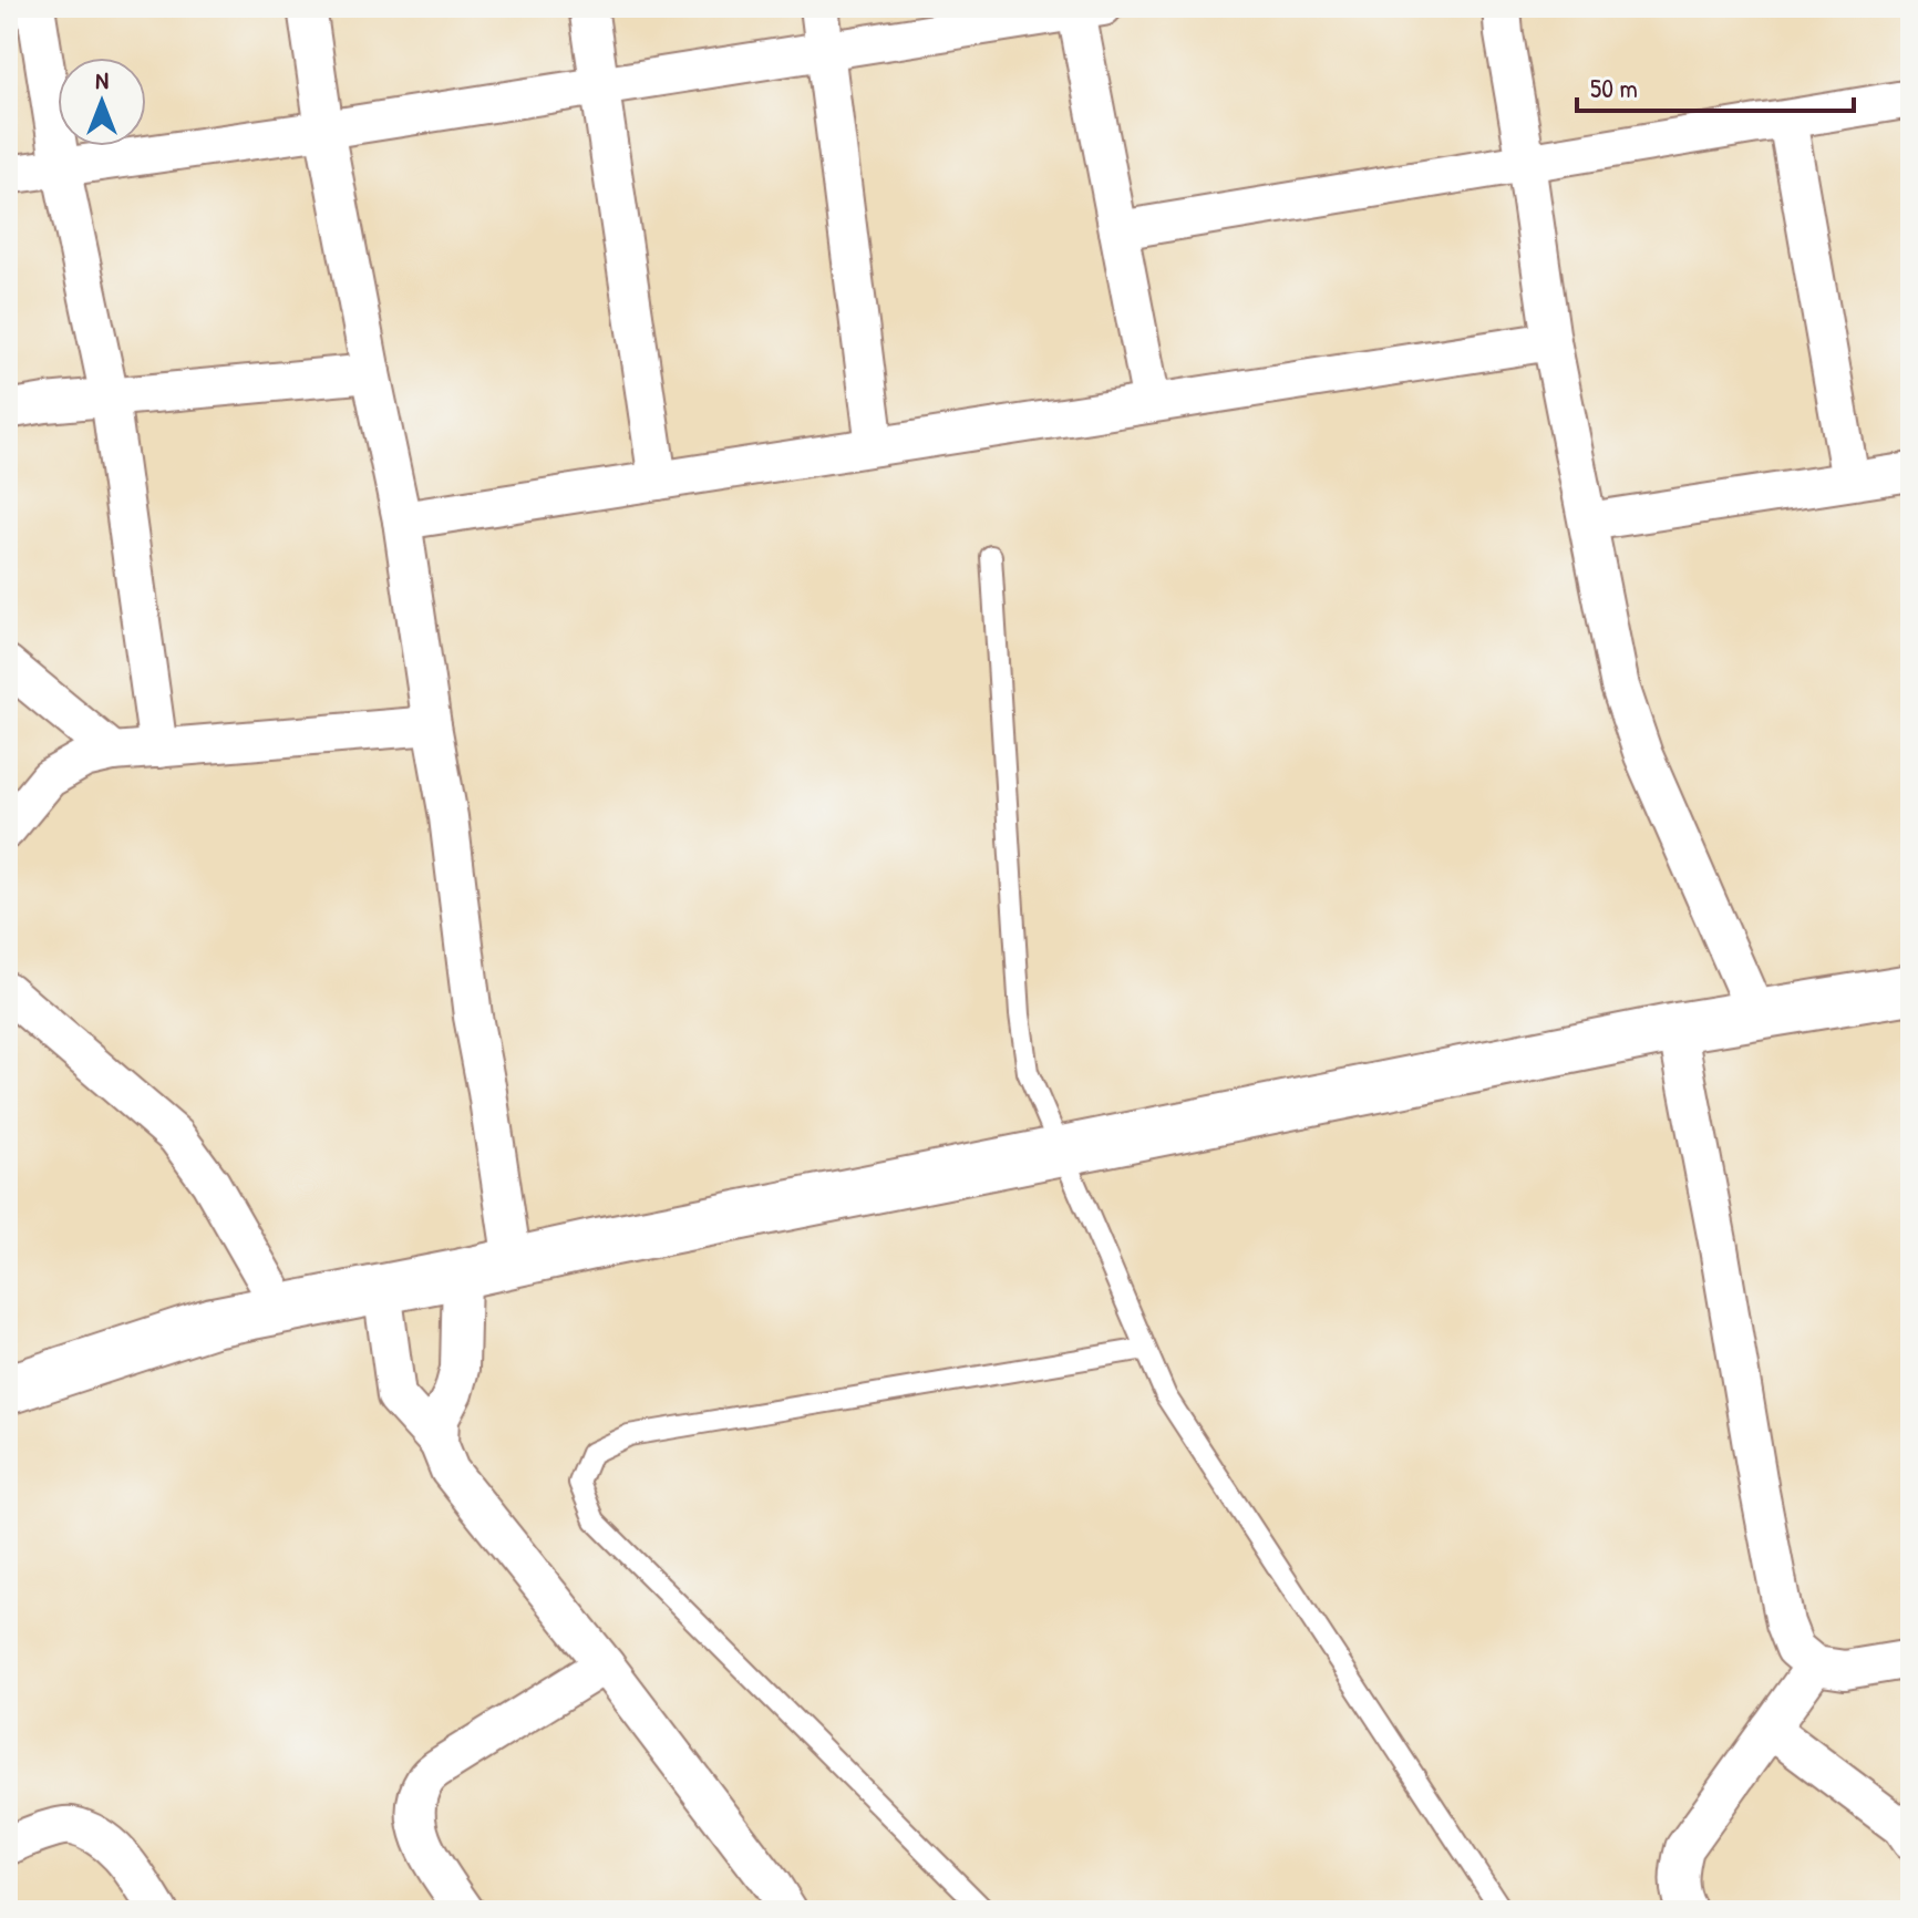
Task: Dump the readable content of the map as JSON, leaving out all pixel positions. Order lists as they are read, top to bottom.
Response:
{
  "scale_bar": "50 m",
  "north": "top"
}
